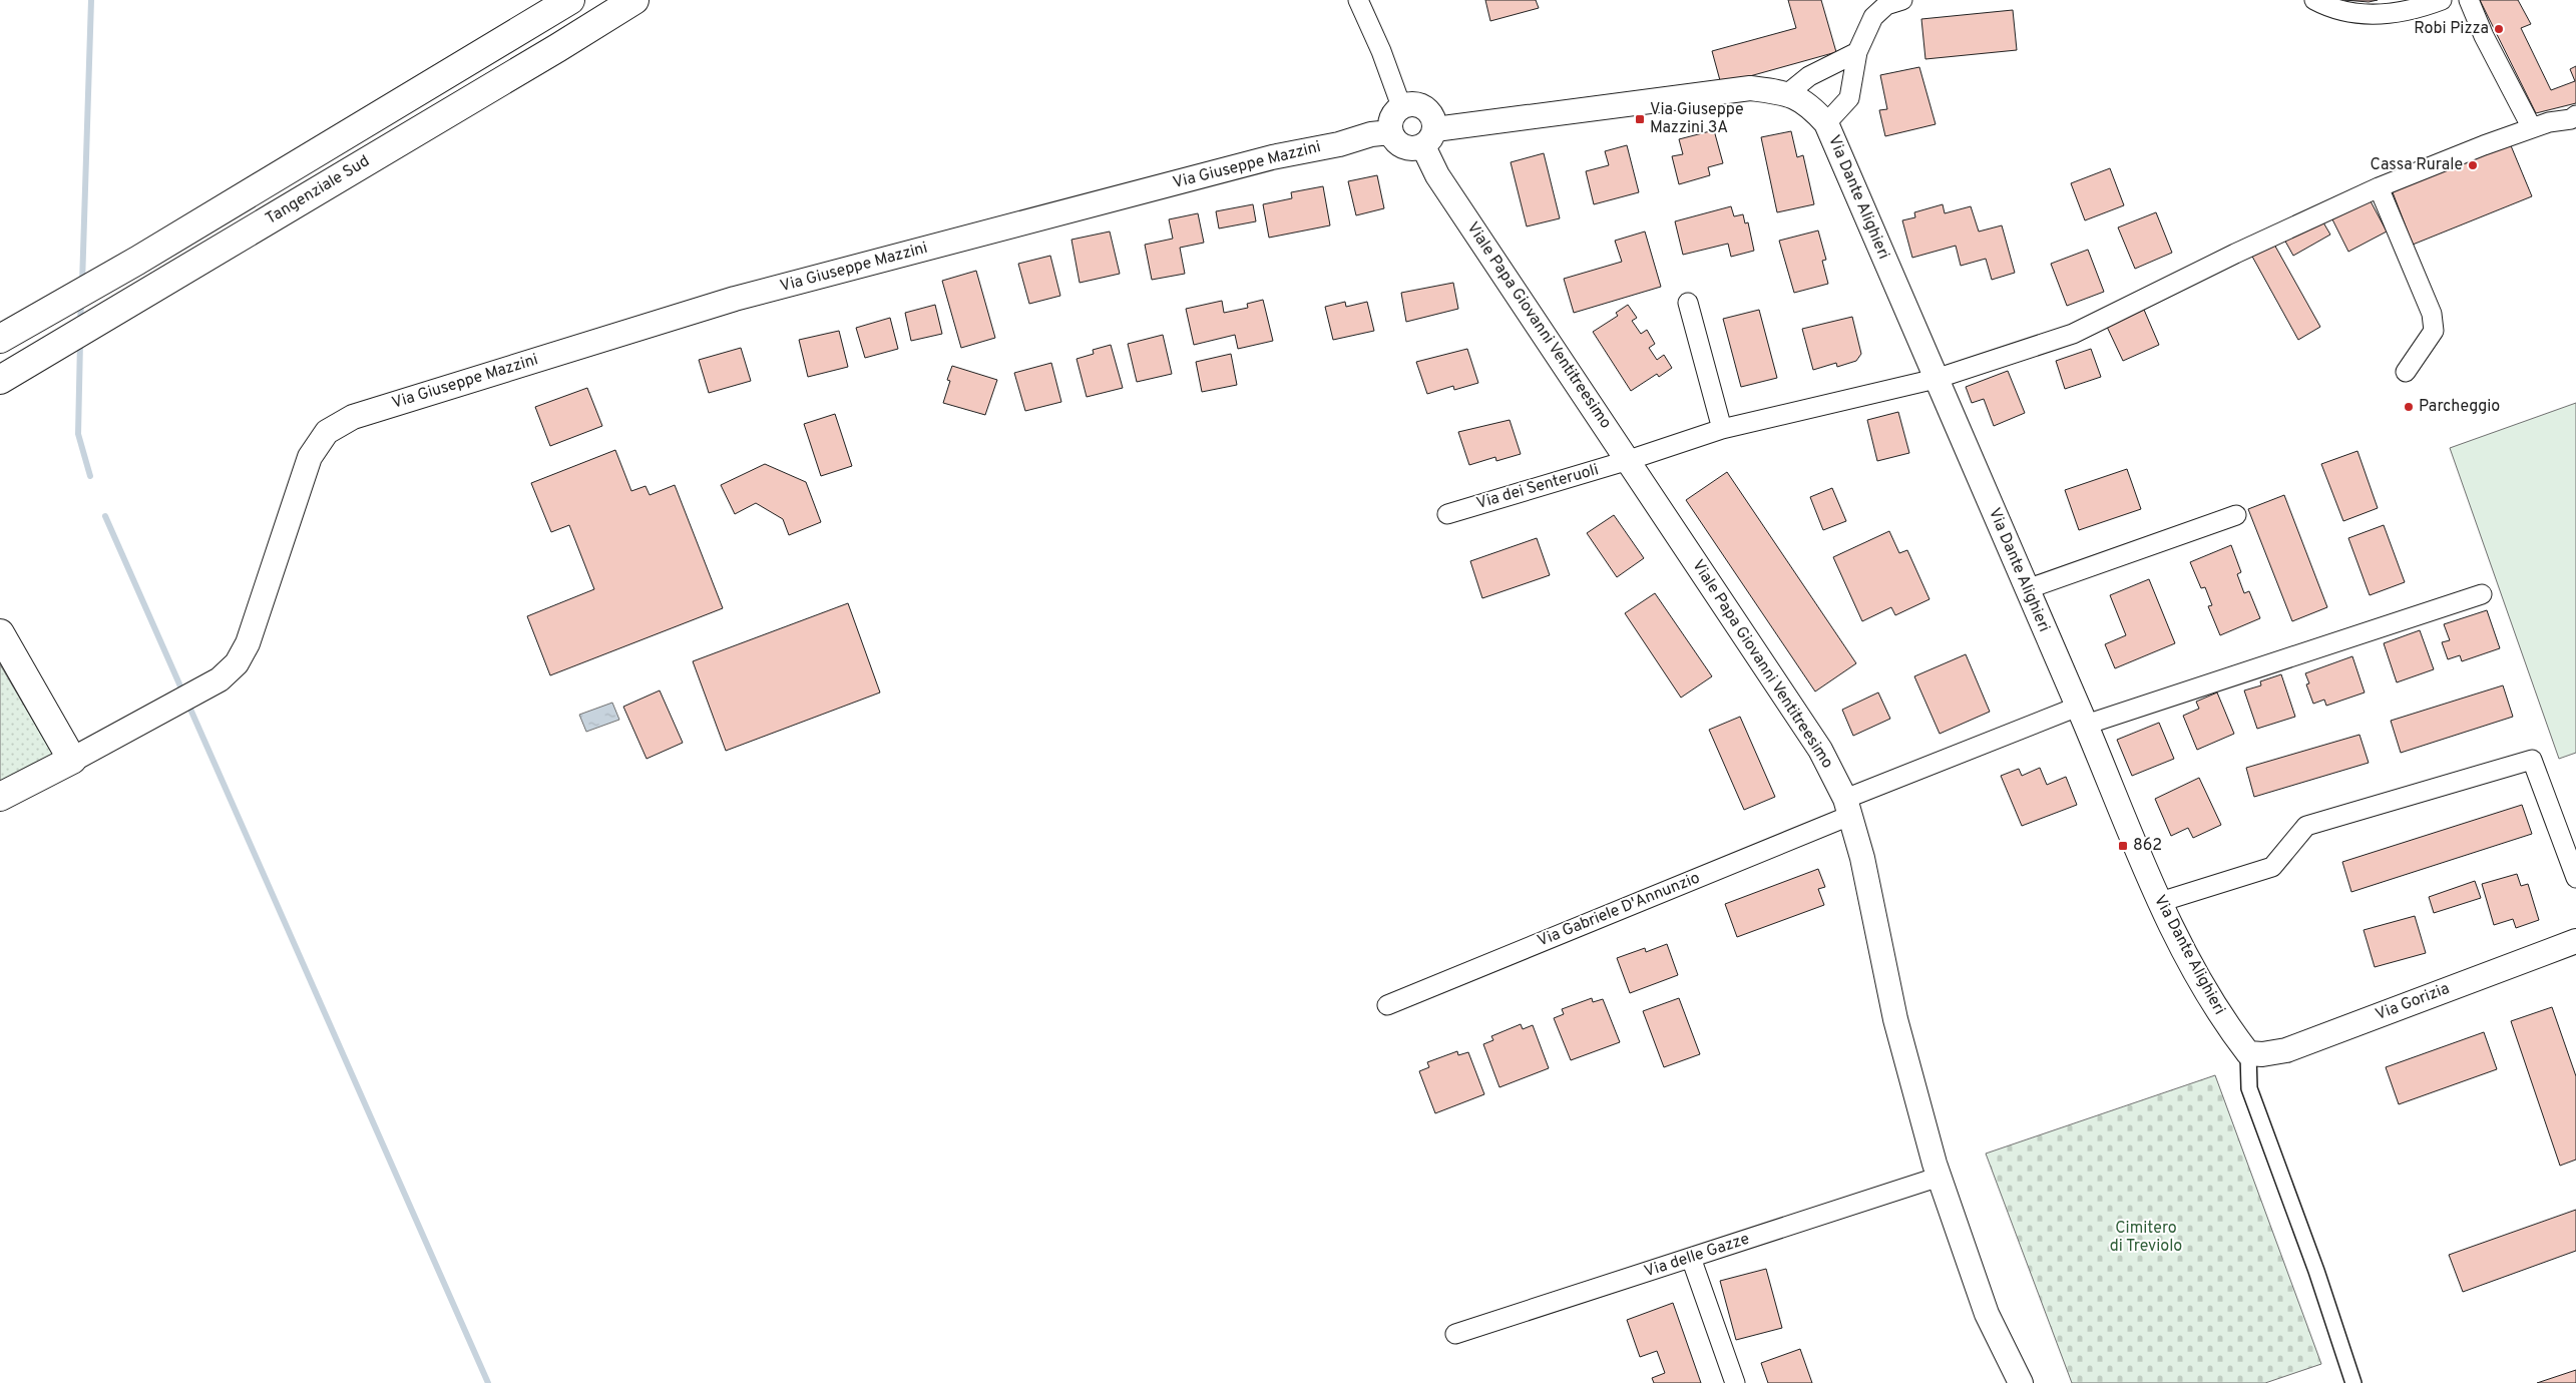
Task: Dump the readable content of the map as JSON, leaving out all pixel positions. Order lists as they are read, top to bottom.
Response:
{
  "streets": {
    "highway": ["Tangenziale Sud"],
    "street": [
      "Via Giuseppe Mazzini",
      "Via Dante Alighieri",
      "Viale Papa Giovanni Ventitreesimo",
      "Via dei Senteruoli",
      "Via Gabriele D'Annunzio",
      "Via Gorizia",
      "Via delle Gazze"
    ]
  },
  "crossings": [
    ["Via Giuseppe Mazzini", "Viale Papa Giovanni Ventitreesimo"],
    ["Via Dante Alighieri", "Via dei Senteruoli"],
    ["Via Dante Alighieri", "Via Gabriele D'Annunzio"],
    ["Via Dante Alighieri", "Via Gorizia"],
    ["Viale Papa Giovanni Ventitreesimo", "Via dei Senteruoli"],
    ["Viale Papa Giovanni Ventitreesimo", "Via Gabriele D'Annunzio"],
    ["Viale Papa Giovanni Ventitreesimo", "Via delle Gazze"]
  ],
  "parks": ["Cimitero di Treviolo"],
  "places": {
    "other": ["Robi Pizza", "Cassa Rurale", "Parcheggio"],
    "transit": ["Via Giuseppe Mazzini 3A", "862"]
  }
}
